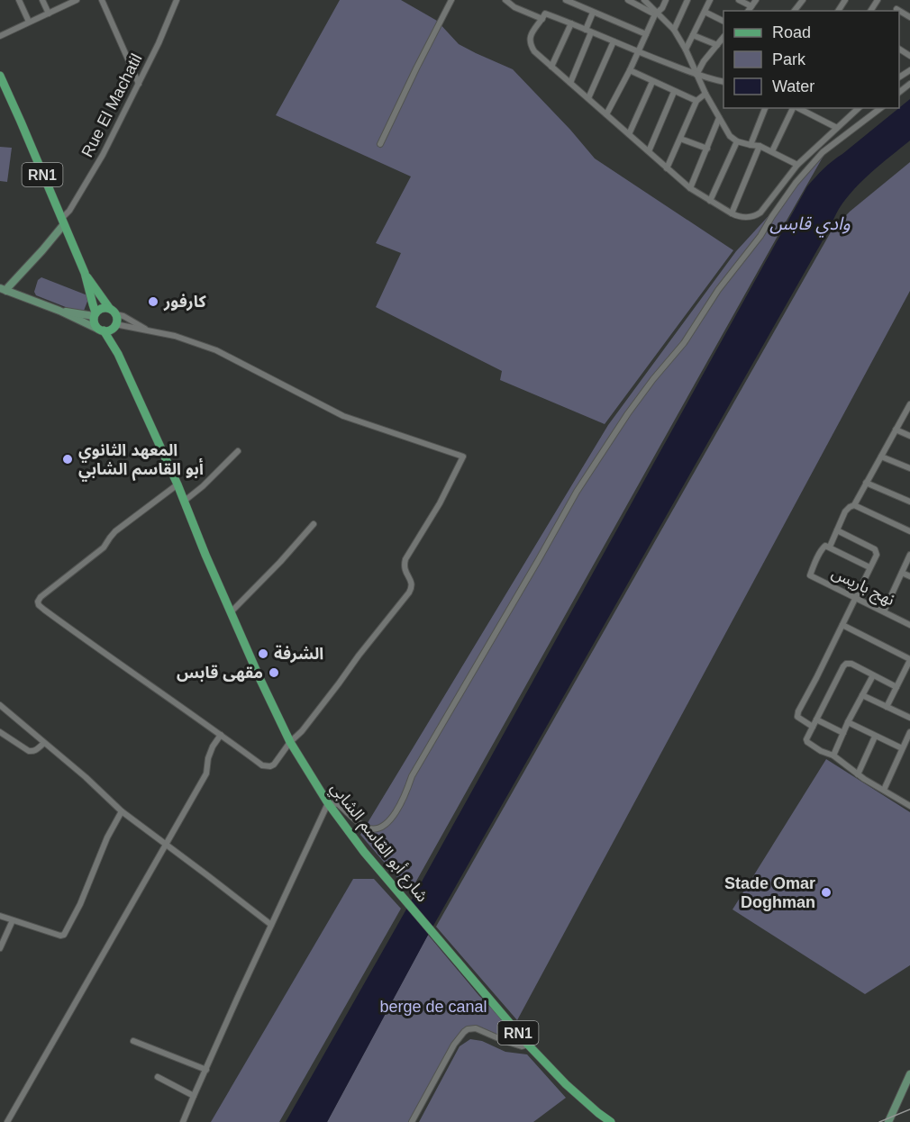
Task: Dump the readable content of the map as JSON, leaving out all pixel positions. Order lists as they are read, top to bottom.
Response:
{
  "streets": {
    "main road": ["RN1", "شارع أبو القاسم الشابي"],
    "street": ["Rue El Machatil", "نهج باريس"]
  },
  "crossings": [
    ["Rue El Machatil", "RN1"],
    ["RN1", "شارع أبو القاسم الشابي"]
  ],
  "water": ["وادي قابس"],
  "parks": ["berge de canal"],
  "places": [
    "كارفور",
    "المعهد الثانوي أبو القاسم الشابي",
    "الشرفة",
    "مقهى قابس",
    "Stade Omar Doghman"
  ],
  "legend": ["Road", "Park", "Water"]
}
